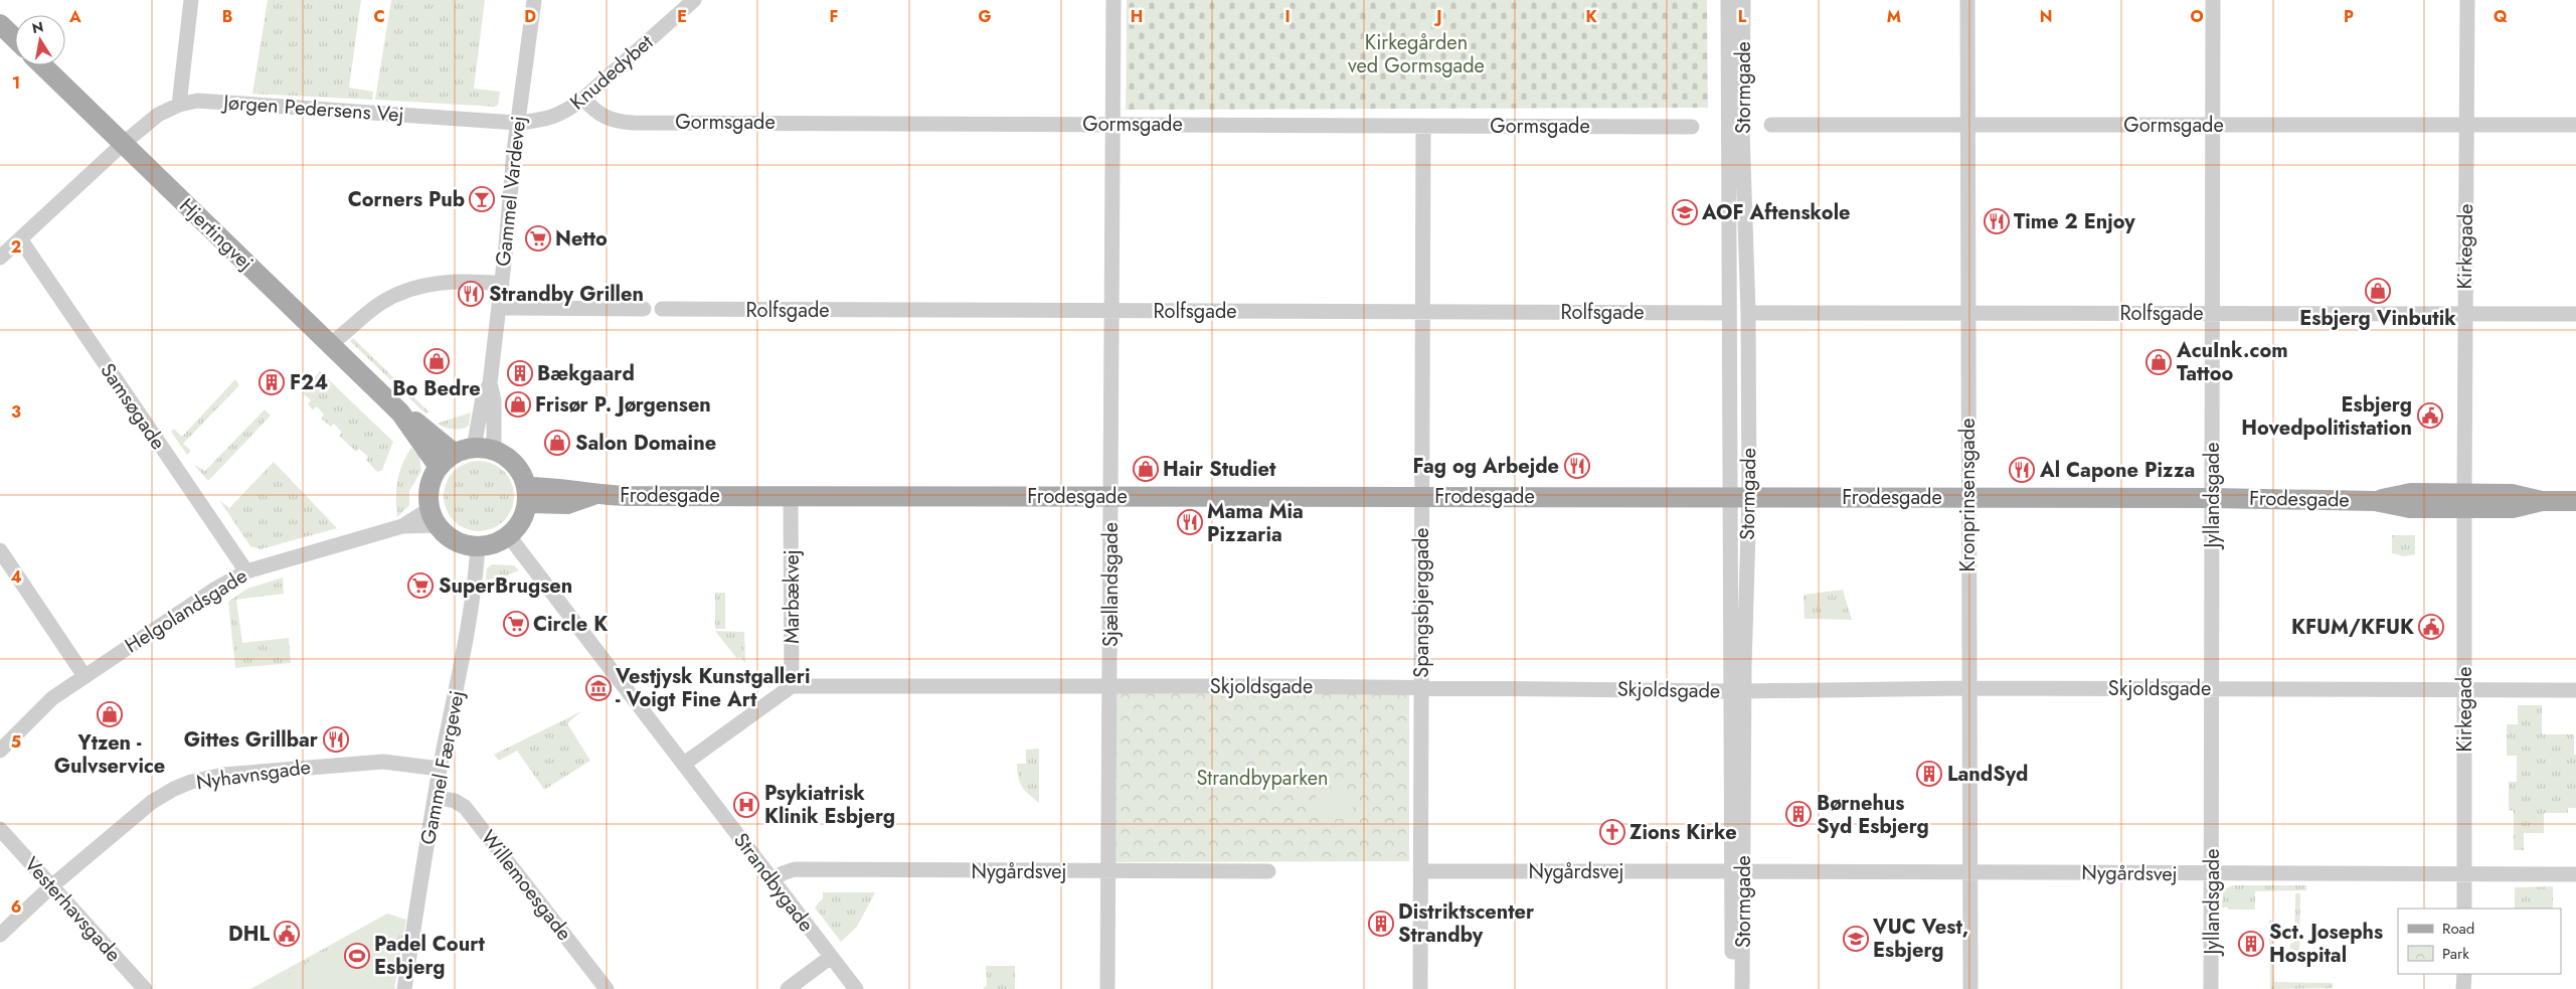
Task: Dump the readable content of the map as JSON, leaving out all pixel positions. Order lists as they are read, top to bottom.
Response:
{
  "streets": {
    "main road": ["Hjertingvej", "Frodesgade"],
    "street": [
      "Knudedybet",
      "Stormgade",
      "Jørgen Pedersens Vej",
      "Gormsgade",
      "Gammel Vardevej",
      "Kirkegade",
      "Rolfsgade",
      "Samsøgade",
      "Kronprinsensgade",
      "Jyllandsgade",
      "Sjællandsgade",
      "Marbækvej",
      "Spangsbjerggade",
      "Helgolandsgade",
      "Skjoldsgade",
      "Gammel Færgevej",
      "Nyhavnsgade",
      "Nygårdsvej",
      "Strandbygade",
      "Willemoesgade",
      "Vesterhavsgade"
    ]
  },
  "crossings": [
    ["Knudedybet", "Jørgen Pedersens Vej"],
    ["Knudedybet", "Gormsgade"],
    ["Knudedybet", "Gammel Vardevej"],
    ["Stormgade", "Rolfsgade"],
    ["Stormgade", "Frodesgade"],
    ["Stormgade", "Skjoldsgade"],
    ["Stormgade", "Nygårdsvej"],
    ["Jørgen Pedersens Vej", "Gammel Vardevej"],
    ["Jørgen Pedersens Vej", "Hjertingvej"],
    ["Jørgen Pedersens Vej", "Samsøgade"],
    ["Gormsgade", "Kirkegade"],
    ["Gormsgade", "Kronprinsensgade"],
    ["Gormsgade", "Jyllandsgade"],
    ["Gormsgade", "Sjællandsgade"],
    ["Gormsgade", "Spangsbjerggade"],
    ["Gammel Vardevej", "Hjertingvej"],
    ["Gammel Vardevej", "Frodesgade"],
    ["Gammel Vardevej", "Helgolandsgade"],
    ["Gammel Vardevej", "Gammel Færgevej"],
    ["Gammel Vardevej", "Strandbygade"],
    ["Hjertingvej", "Frodesgade"],
    ["Hjertingvej", "Helgolandsgade"],
    ["Hjertingvej", "Gammel Færgevej"],
    ["Hjertingvej", "Strandbygade"],
    ["Kirkegade", "Rolfsgade"],
    ["Kirkegade", "Frodesgade"],
    ["Kirkegade", "Skjoldsgade"],
    ["Kirkegade", "Nygårdsvej"],
    ["Rolfsgade", "Kronprinsensgade"],
    ["Rolfsgade", "Jyllandsgade"],
    ["Rolfsgade", "Sjællandsgade"],
    ["Rolfsgade", "Spangsbjerggade"],
    ["Samsøgade", "Helgolandsgade"],
    ["Frodesgade", "Kronprinsensgade"],
    ["Frodesgade", "Jyllandsgade"],
    ["Frodesgade", "Sjællandsgade"],
    ["Frodesgade", "Marbækvej"],
    ["Frodesgade", "Spangsbjerggade"],
    ["Frodesgade", "Helgolandsgade"],
    ["Frodesgade", "Gammel Færgevej"],
    ["Frodesgade", "Strandbygade"],
    ["Kronprinsensgade", "Skjoldsgade"],
    ["Kronprinsensgade", "Nygårdsvej"],
    ["Jyllandsgade", "Skjoldsgade"],
    ["Jyllandsgade", "Nygårdsvej"],
    ["Sjællandsgade", "Skjoldsgade"],
    ["Sjællandsgade", "Nygårdsvej"],
    ["Marbækvej", "Skjoldsgade"],
    ["Spangsbjerggade", "Skjoldsgade"],
    ["Spangsbjerggade", "Nygårdsvej"],
    ["Helgolandsgade", "Gammel Færgevej"],
    ["Helgolandsgade", "Strandbygade"],
    ["Gammel Færgevej", "Nyhavnsgade"],
    ["Gammel Færgevej", "Strandbygade"],
    ["Gammel Færgevej", "Willemoesgade"],
    ["Nyhavnsgade", "Vesterhavsgade"],
    ["Nygårdsvej", "Strandbygade"]
  ],
  "parks": ["Kirkegården ved Gormsgade", "Strandbyparken"],
  "places": {
    "bar": ["Corners Pub"],
    "school or university": ["AOF Aftenskole", "VUC Vest, Esbjerg"],
    "restaurant": [
      "Time 2 Enjoy",
      "Strandby Grillen",
      "Fag og Arbejde",
      "Al Capone Pizza",
      "Mama Mia Pizzaria",
      "Gittes Grillbar"
    ],
    "supermarket": ["Netto", "SuperBrugsen", "Circle K"],
    "shop": [
      "Esbjerg Vinbutik",
      "Bo Bedre",
      "AcuInk.com Tattoo",
      "Frisør P. Jørgensen",
      "Salon Domaine",
      "Hair Studiet",
      "Ytzen - Gulvservice"
    ],
    "building": [
      "Bækgaard",
      "F24",
      "LandSyd",
      "Børnehus Syd Esbjerg",
      "Distriktscenter Strandby",
      "Sct. Josephs Hospital"
    ],
    "public building": ["Esbjerg Hovedpolitistation", "KFUM/KFUK", "DHL"],
    "museum": ["Vestjysk Kunstgalleri - Voigt Fine Art"],
    "hospital": ["Psykiatrisk Klinik Esbjerg"],
    "church": ["Zions Kirke"],
    "sports": ["Padel Court Esbjerg"]
  },
  "legend": ["Road", "Park"],
  "north": "top",
  "grid": {
    "columns": [
      "A",
      "B",
      "C",
      "D",
      "E",
      "F",
      "G",
      "H",
      "I",
      "J",
      "K",
      "L",
      "M",
      "N",
      "O",
      "P",
      "Q"
    ],
    "rows": [
      "1",
      "2",
      "3",
      "4",
      "5",
      "6"
    ]
  }
}
